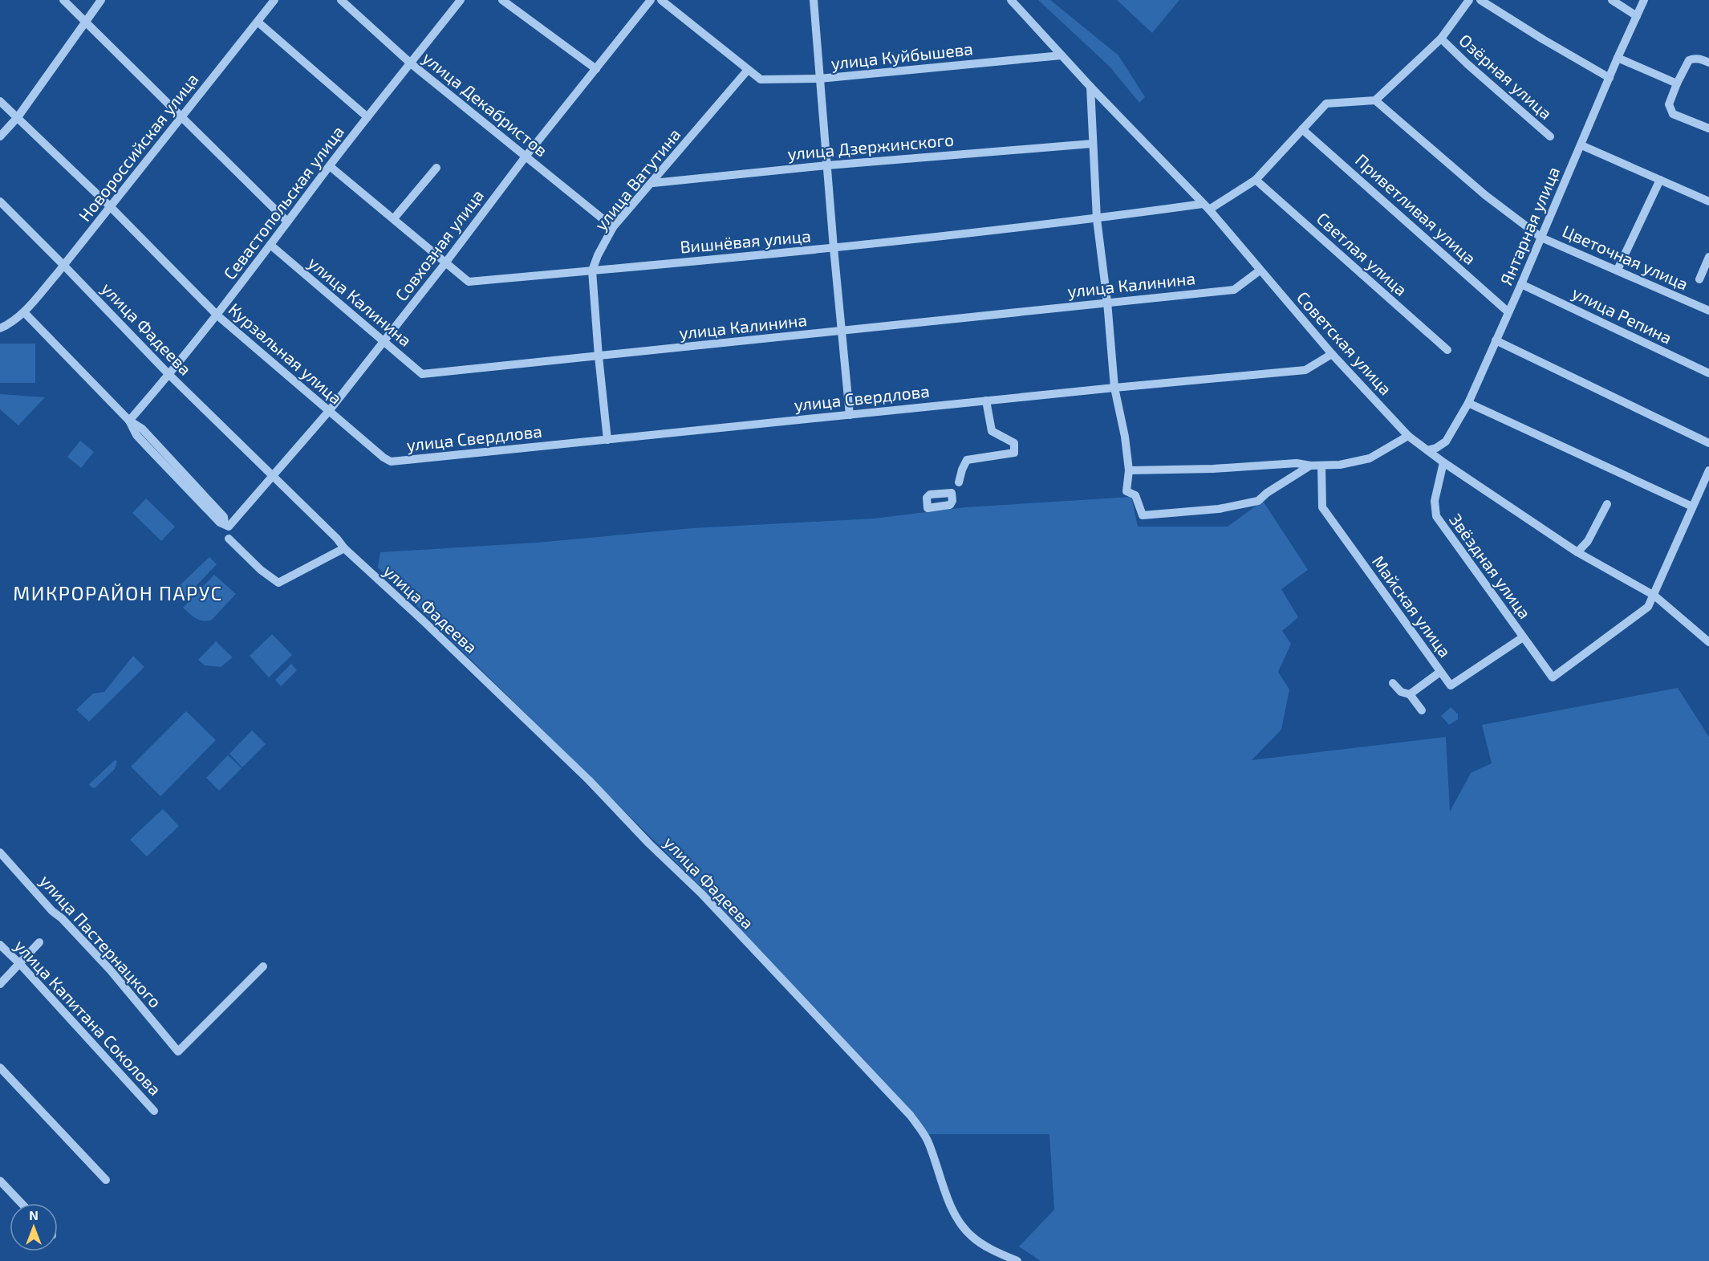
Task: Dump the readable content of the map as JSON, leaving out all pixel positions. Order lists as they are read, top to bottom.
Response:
{
  "streets": {
    "street": [
      "улица Куйбышева",
      "Озёрная улица",
      "улица Декабристов",
      "улица Дзержинского",
      "Новороссийская улица",
      "улица Ватутина",
      "Севастопольская улица",
      "Приветливая улица",
      "Янтарная улица",
      "Вишнёвая улица",
      "Совхозная улица",
      "Светлая улица",
      "Цветочная улица",
      "улица Калинина",
      "улица Репина",
      "улица Фадеева",
      "Советская улица",
      "Курзальная улица",
      "улица Свердлова",
      "Звёздная улица",
      "Майская улица",
      "улица Пастернацкого",
      "улица Капитана Соколова"
    ]
  },
  "crossings": [
    ["улица Куйбышева", "улица Ватутина"],
    ["улица Куйбышева", "Советская улица"],
    ["улица Декабристов", "улица Ватутина"],
    ["улица Декабристов", "Севастопольская улица"],
    ["улица Декабристов", "Совхозная улица"],
    ["улица Дзержинского", "улица Ватутина"],
    ["Новороссийская улица", "улица Фадеева"],
    ["Новороссийская улица", "Курзальная улица"],
    ["улица Ватутина", "Вишнёвая улица"],
    ["улица Ватутина", "улица Калинина"],
    ["улица Ватутина", "улица Свердлова"],
    ["Севастопольская улица", "Вишнёвая улица"],
    ["Севастопольская улица", "Совхозная улица"],
    ["Севастопольская улица", "улица Калинина"],
    ["Севастопольская улица", "улица Фадеева"],
    ["Севастопольская улица", "Курзальная улица"],
    ["Приветливая улица", "Янтарная улица"],
    ["Янтарная улица", "Цветочная улица"],
    ["Янтарная улица", "улица Репина"],
    ["Янтарная улица", "Советская улица"],
    ["Вишнёвая улица", "Совхозная улица"],
    ["Вишнёвая улица", "Советская улица"],
    ["Совхозная улица", "улица Калинина"],
    ["Совхозная улица", "улица Фадеева"],
    ["Совхозная улица", "Курзальная улица"],
    ["улица Калинина", "Советская улица"],
    ["Советская улица", "улица Свердлова"],
    ["Советская улица", "Звёздная улица"],
    ["Курзальная улица", "улица Свердлова"],
    ["Звёздная улица", "Майская улица"]
  ],
  "districts": ["МИКРОРАЙОН ПАРУС"],
  "north": "top"
}
